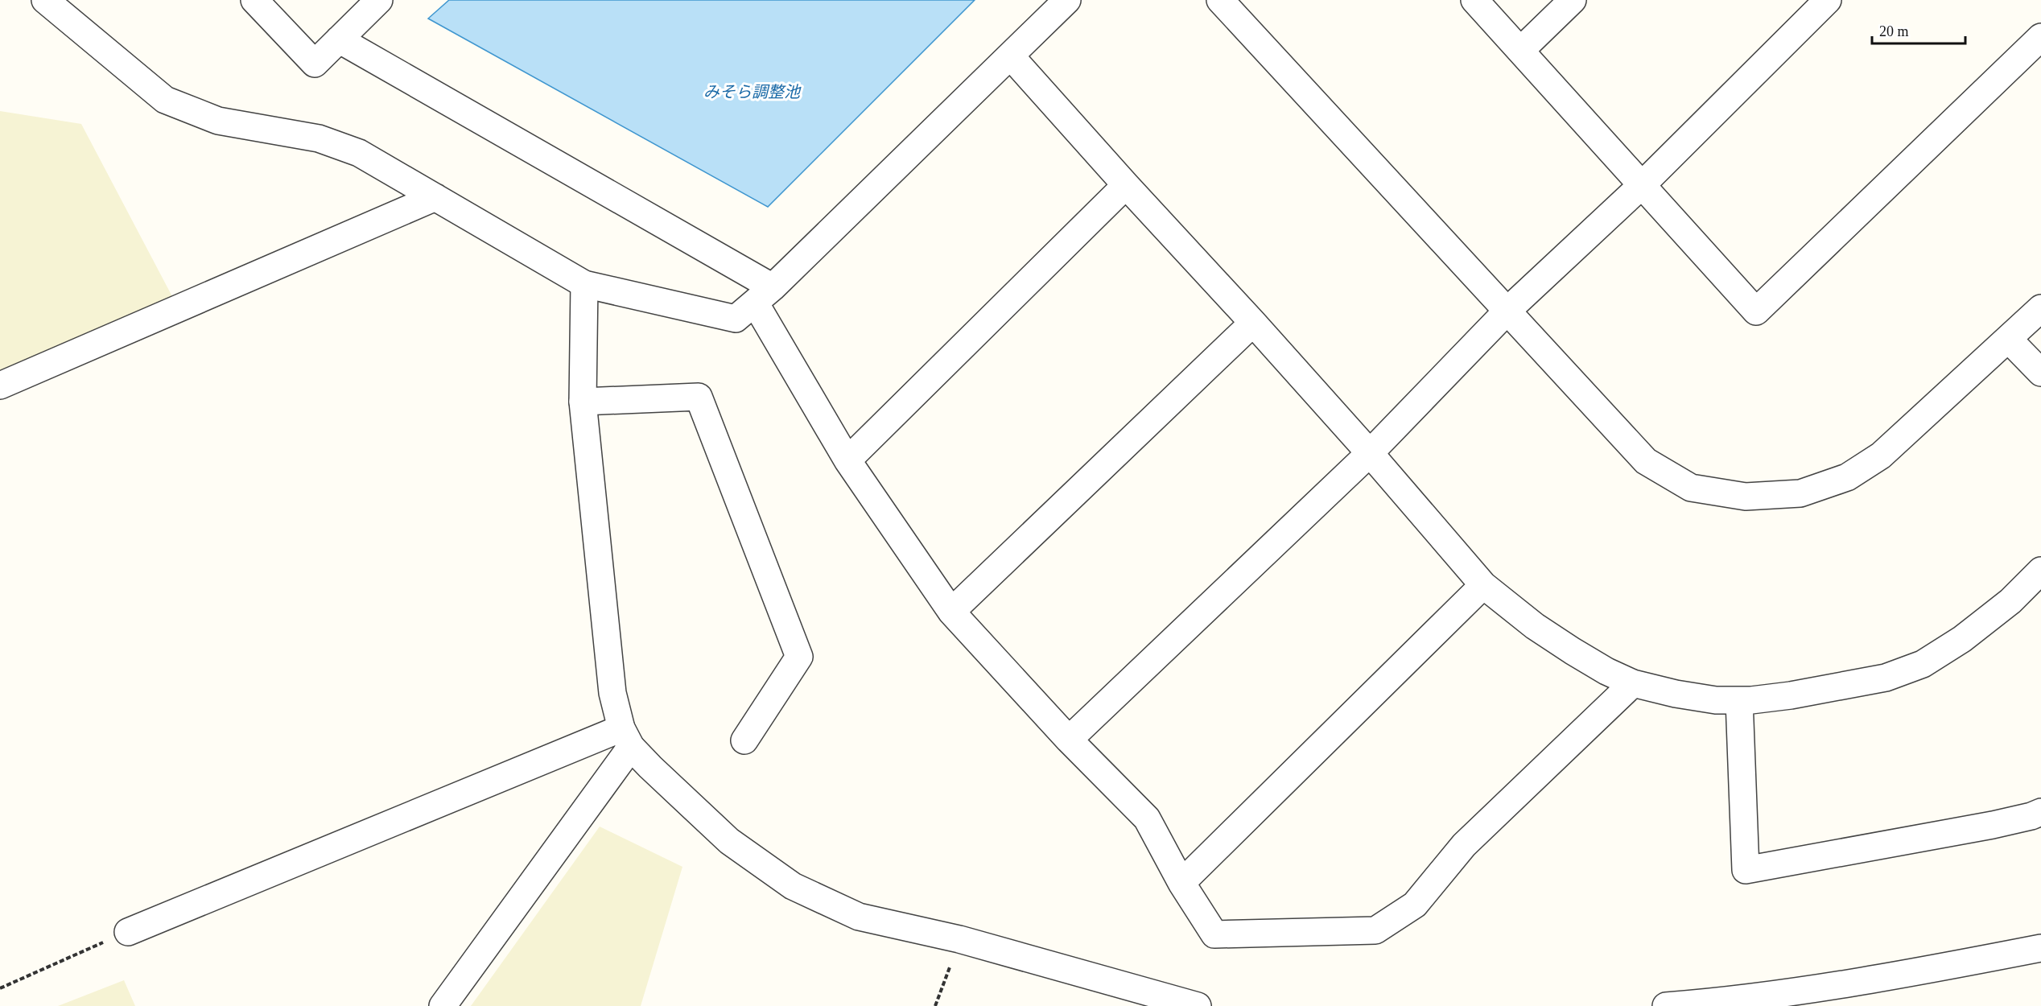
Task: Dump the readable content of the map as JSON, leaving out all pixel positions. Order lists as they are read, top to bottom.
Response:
{
  "water": ["みそら調整池"],
  "scale_bar": "20 m"
}
